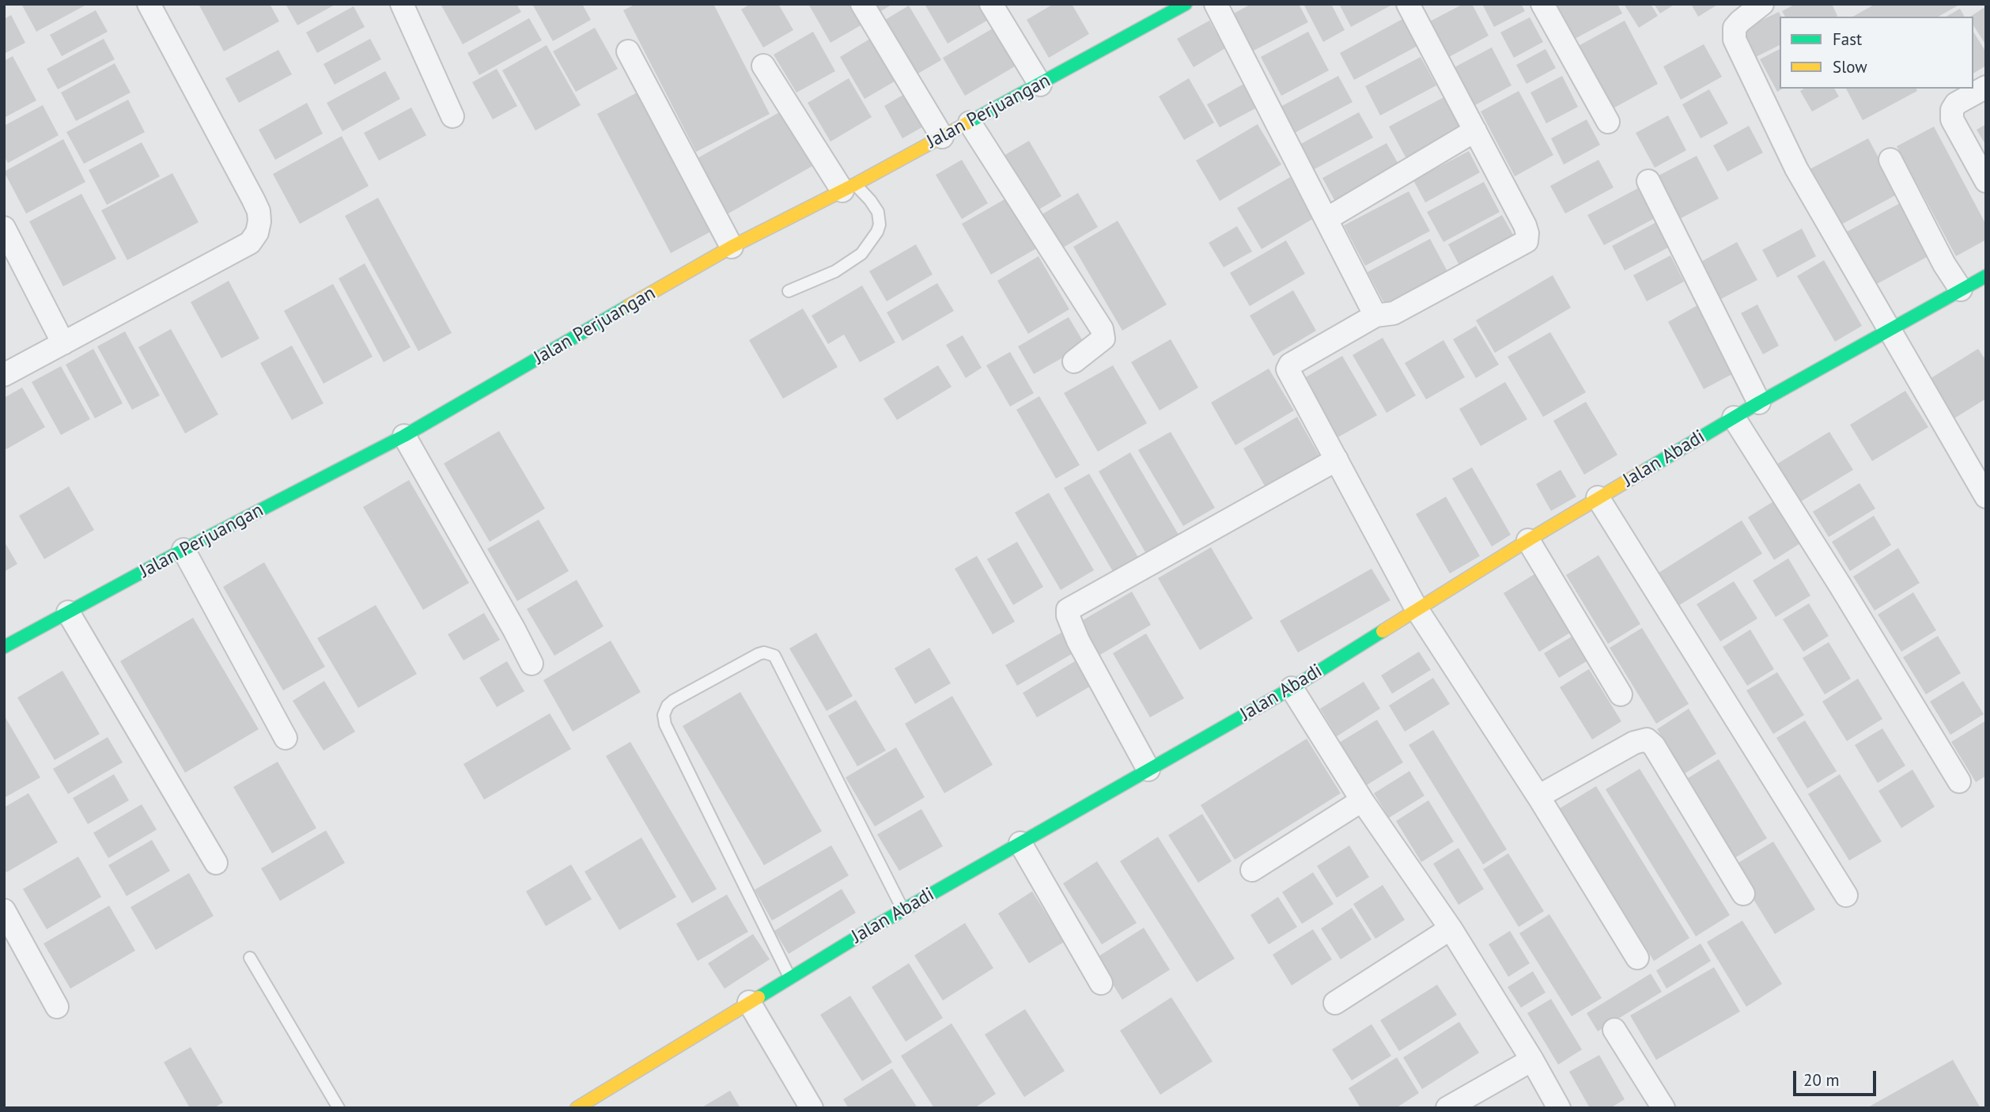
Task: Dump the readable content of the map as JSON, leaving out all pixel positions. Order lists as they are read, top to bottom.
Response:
{
  "streets": {
    "street": ["Jalan Perjuangan", "Jalan Abadi"]
  },
  "legend": ["Fast", "Slow"],
  "scale_bar": "20 m"
}
